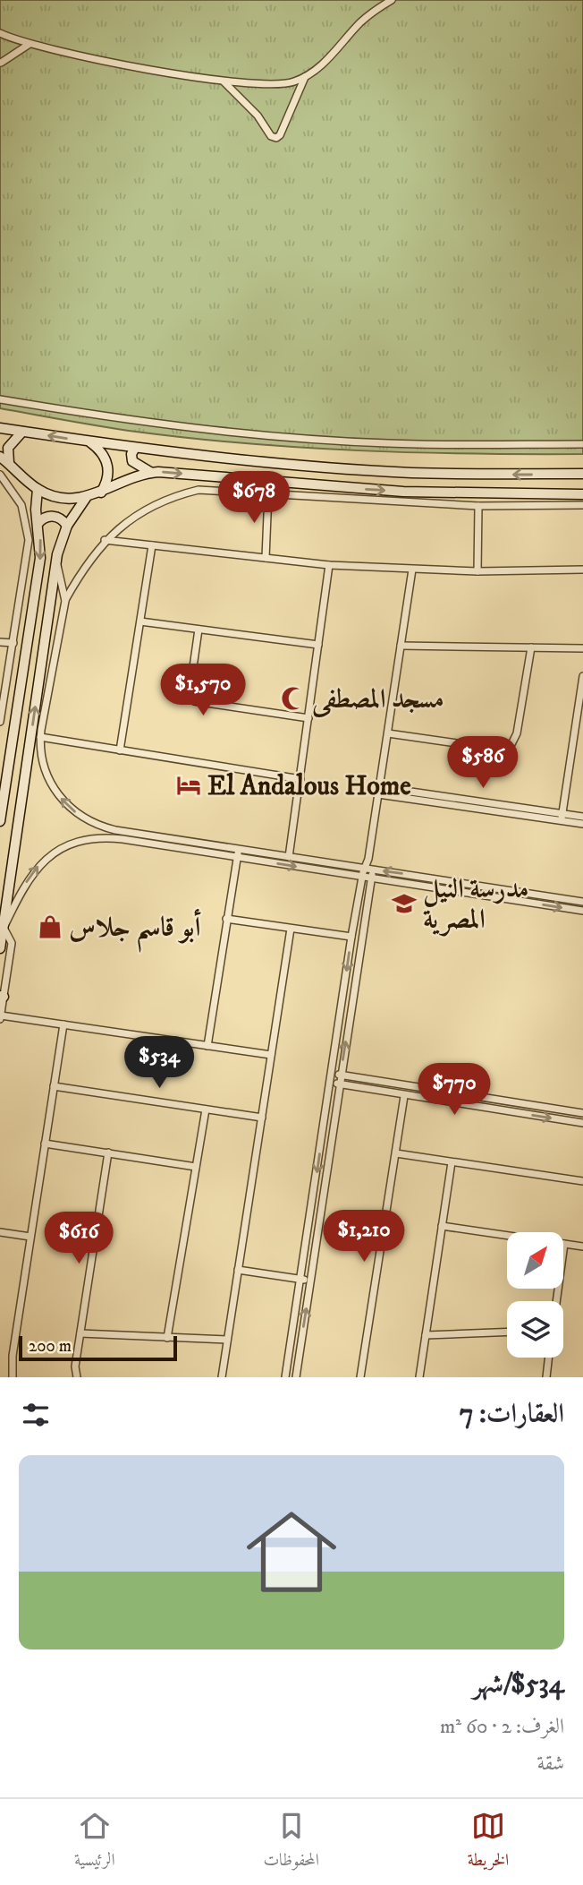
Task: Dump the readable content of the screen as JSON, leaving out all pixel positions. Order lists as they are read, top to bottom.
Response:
{
  "places": {
    "mosque": ["مسجد المصطفى"],
    "hotel": ["El Andalous Home"],
    "school or university": ["مدرسة النيل المصرية"],
    "shop": ["أبو قاسم جلاس"]
  },
  "scale_bar": "200 m",
  "north": "top right",
  "page": {
    "price": [
      "$678",
      "$1,570",
      "$586",
      "$534",
      "$770",
      "$1,210",
      "$616"
    ],
    "scale": "200 m",
    "heading": "العقارات: 7",
    "list": [
      {
        "name": "$534/شهر",
        "note": "الغرف: 2 · 60 m² · شقة"
      }
    ],
    "tabs": ["الخريطة", "المحفوظات", "الرئيسية"]
  }
}
